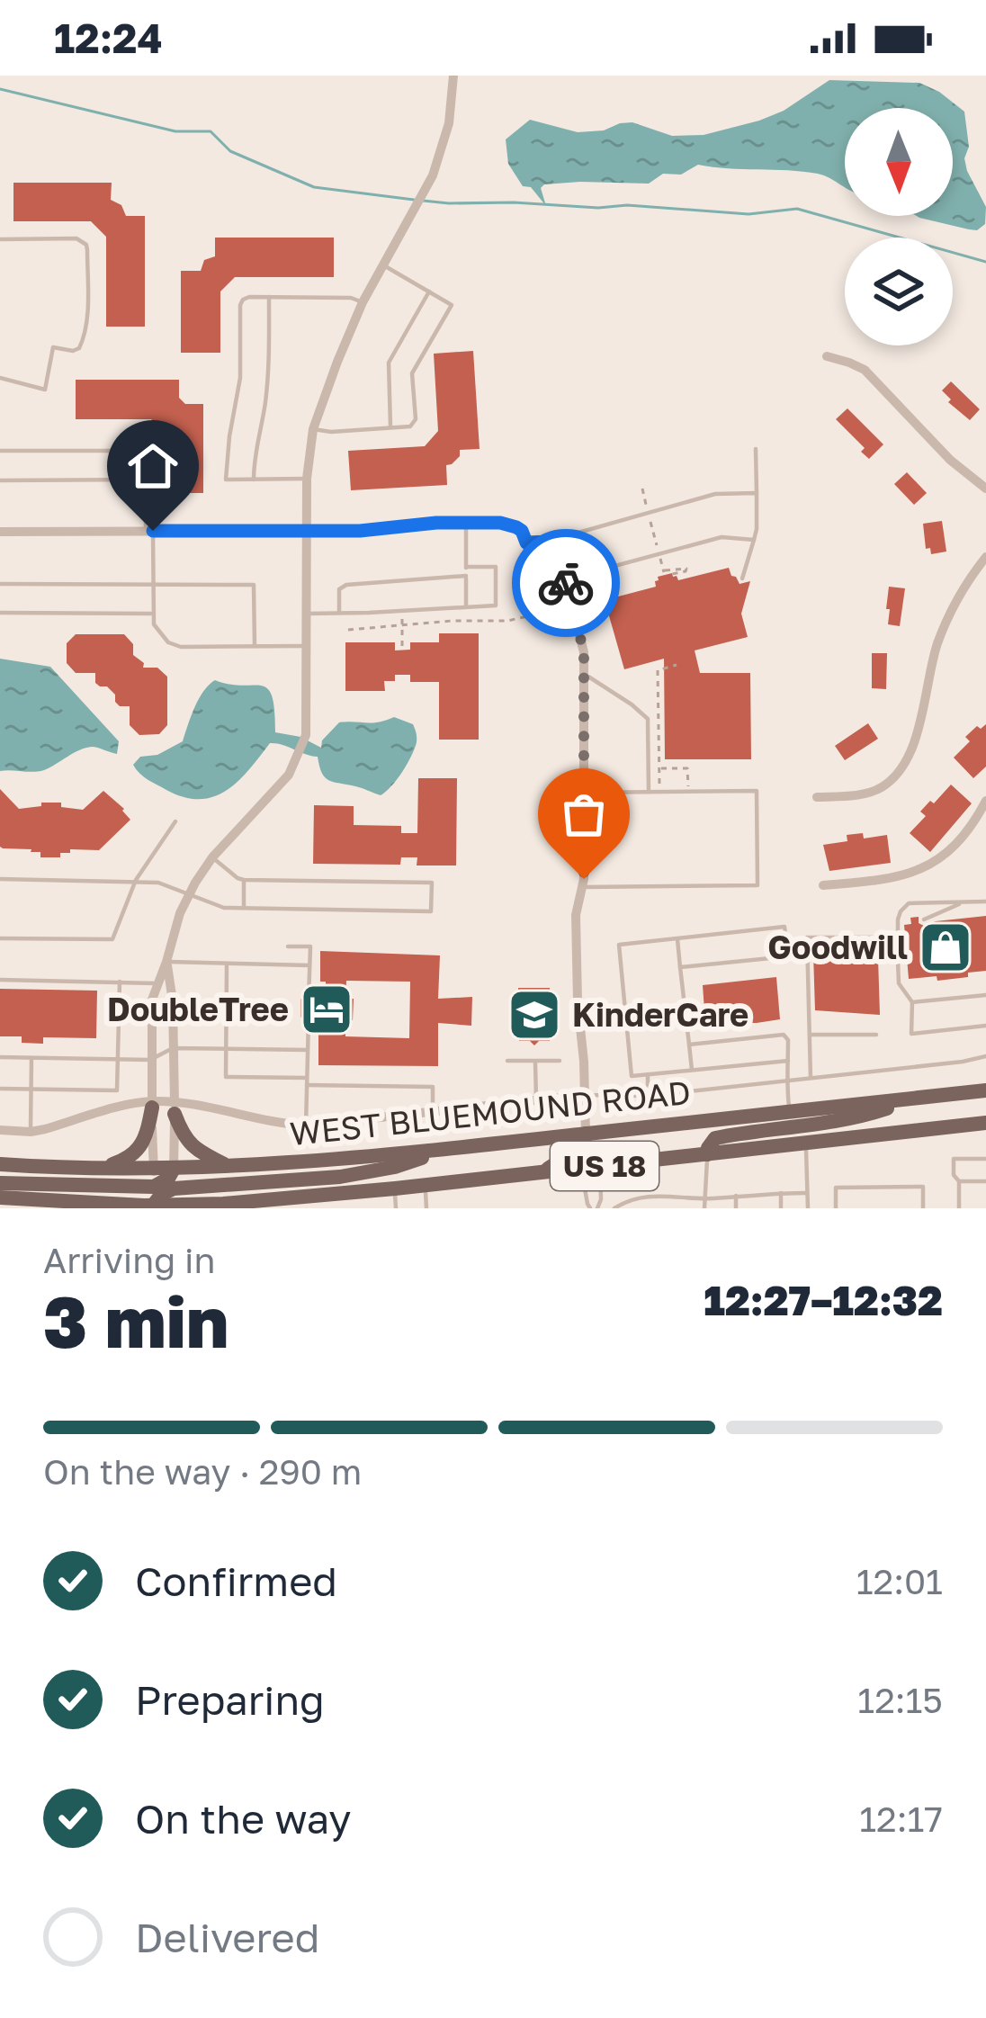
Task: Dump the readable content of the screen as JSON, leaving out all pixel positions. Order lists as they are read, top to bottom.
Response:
{
  "streets": {
    "main road": ["WEST BLUEMOUND ROAD", "US 18"]
  },
  "places": {
    "shop": ["Goodwill"],
    "hotel": ["DoubleTree"],
    "school or university": ["KinderCare"]
  },
  "north": "bottom",
  "page": {
    "status": "12:24",
    "heading": ["3 min", "Arriving in", "12:27–12:32"],
    "bar": "On the way · 290 m",
    "list": [
      ["Confirmed", "12:01"],
      ["Preparing", "12:15"],
      ["On the way", "12:17"],
      "Delivered"
    ]
  }
}
